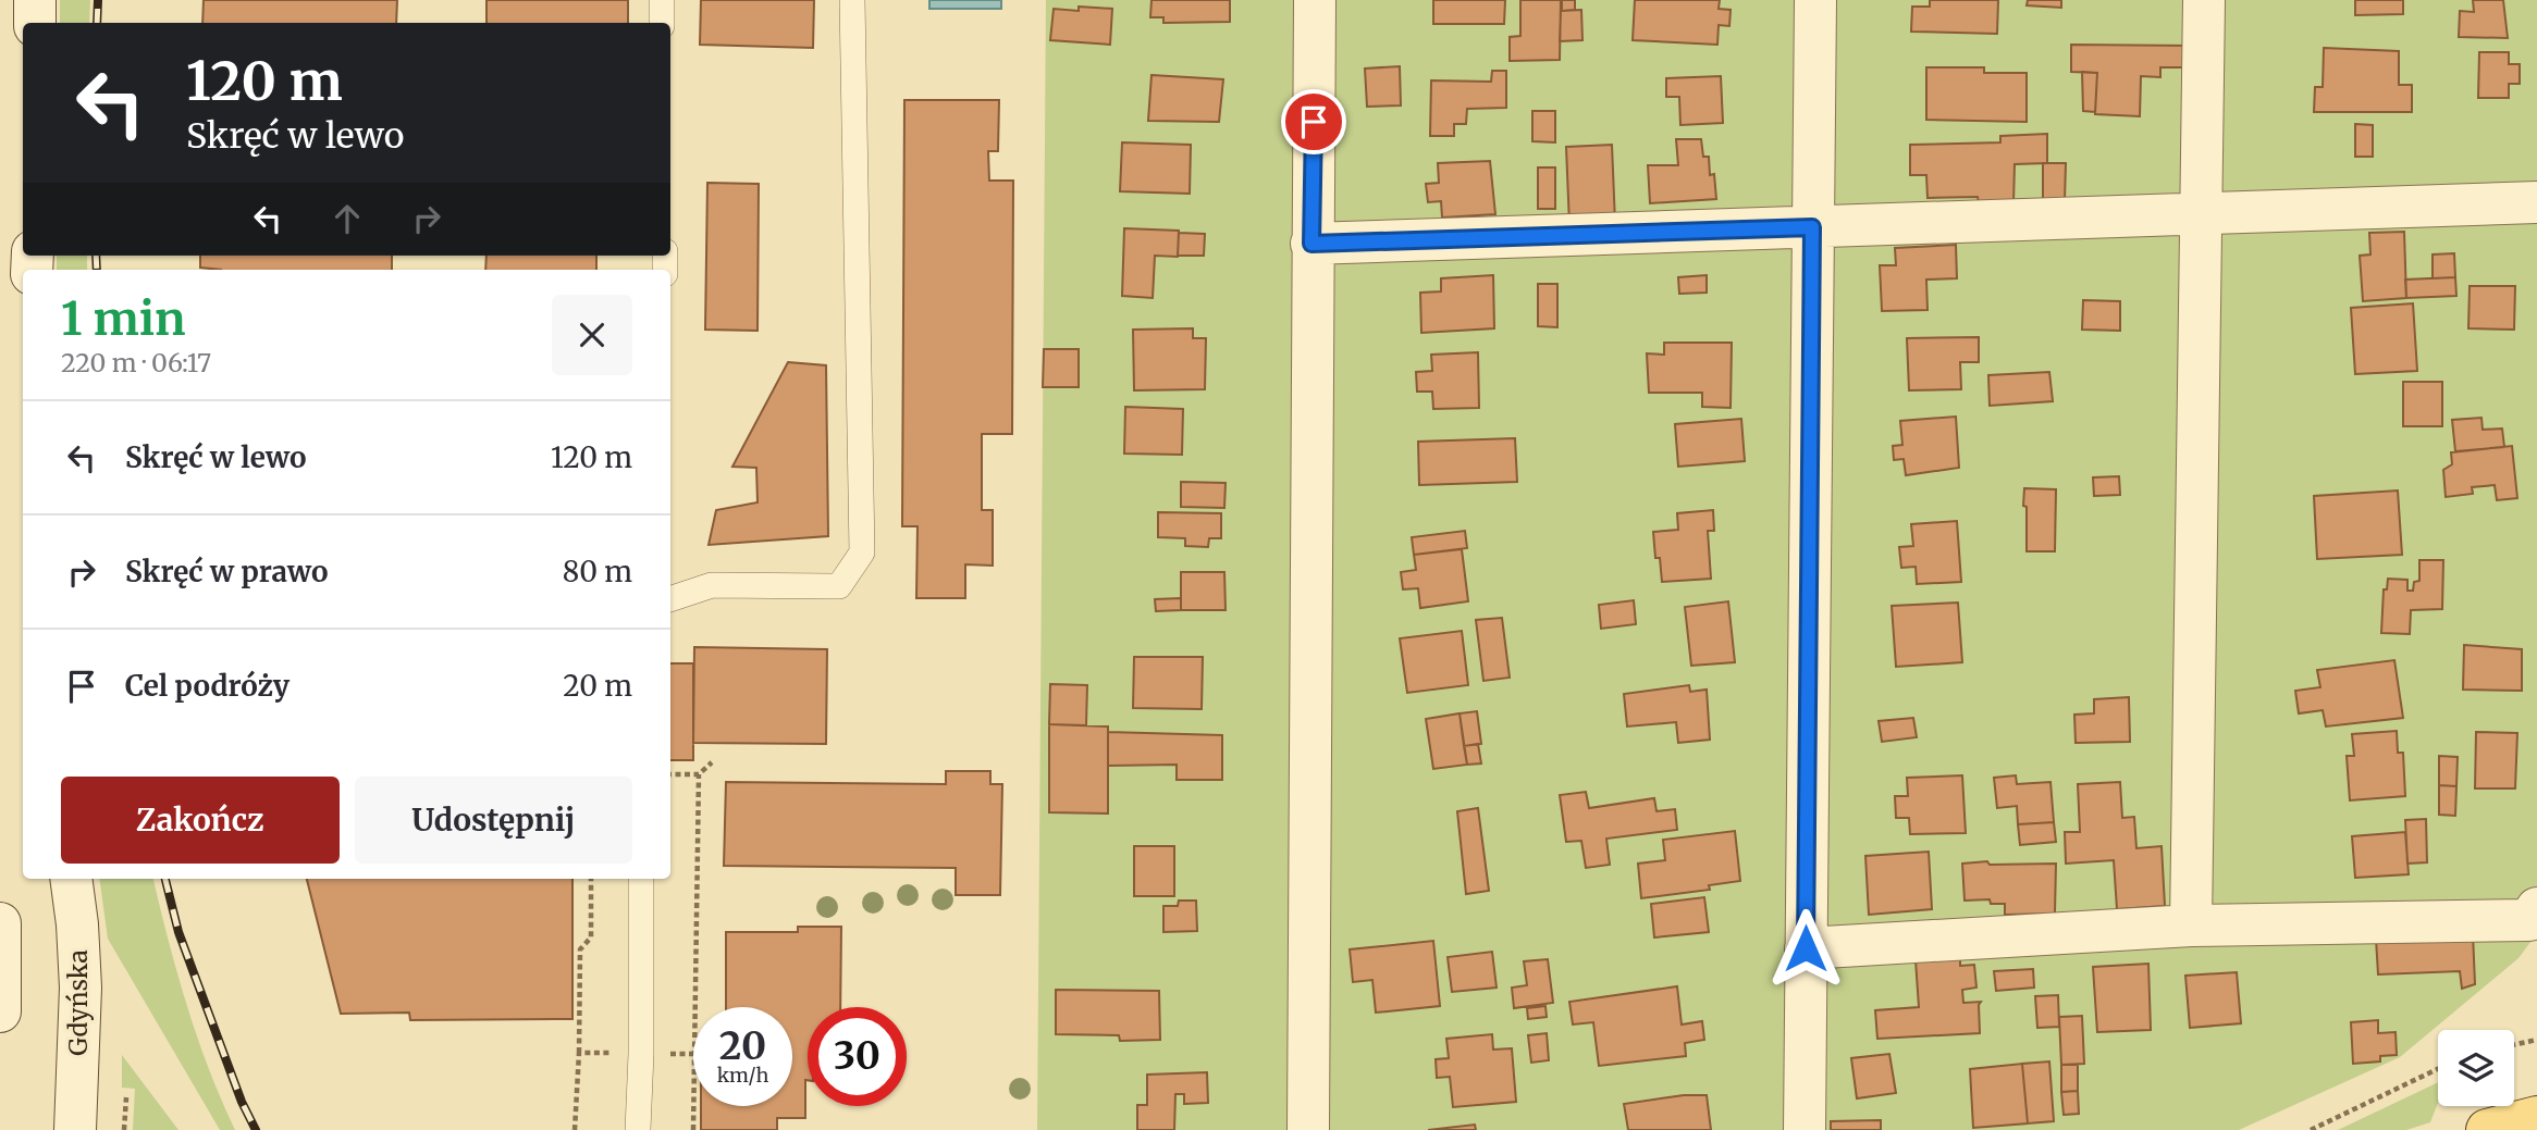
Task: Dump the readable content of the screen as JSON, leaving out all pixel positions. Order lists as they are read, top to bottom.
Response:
{
  "streets": {
    "street": ["Gdyńska"]
  },
  "page": {
    "turn": ["120 m", "Skręć w lewo"],
    "heading": ["1 min", "220 m · 06:17"],
    "list": [
      {
        "name": "Skręć w lewo",
        "value": "120 m"
      },
      {
        "name": "Skręć w prawo",
        "value": "80 m"
      },
      {
        "name": "Cel podróży",
        "value": "20 m"
      }
    ],
    "buttons": ["Zakończ", "Udostępnij"],
    "speed": "20 km/h",
    "limit": "30"
  }
}
